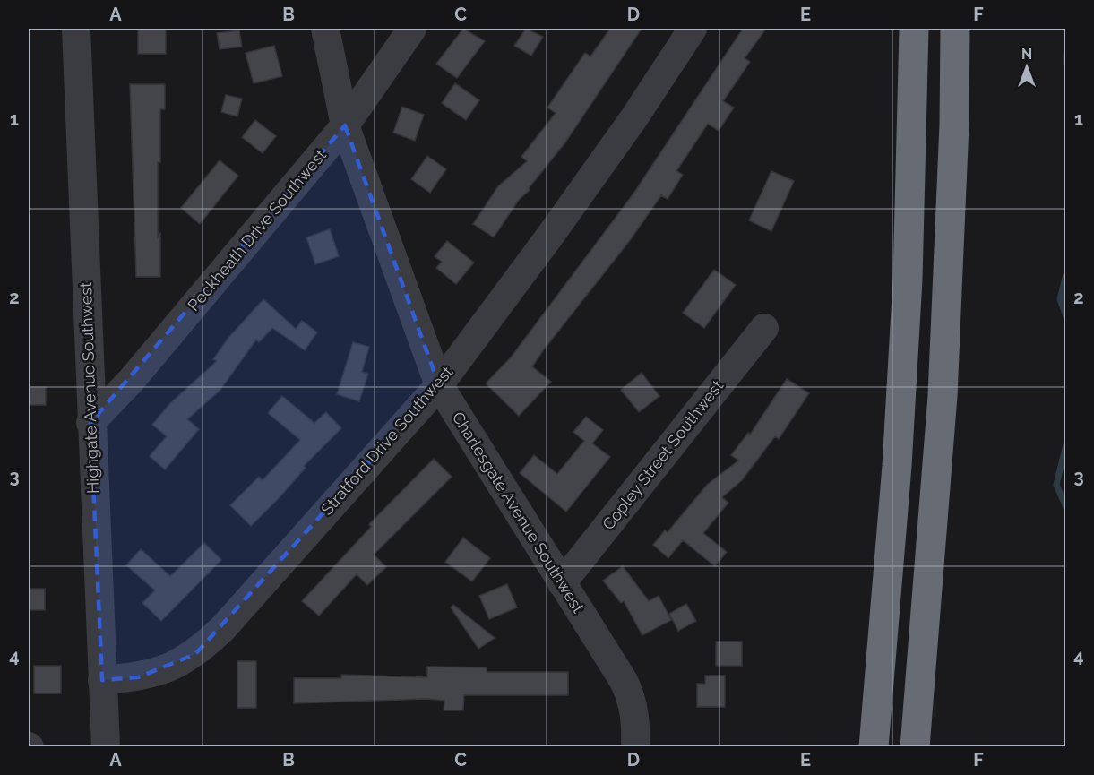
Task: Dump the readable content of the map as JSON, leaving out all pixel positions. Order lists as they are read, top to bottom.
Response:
{
  "streets": {
    "street": [
      "Peckheath Drive Southwest",
      "Highgate Avenue Southwest",
      "Stratford Drive Southwest",
      "Copley Street Southwest",
      "Charlesgate Avenue Southwest"
    ]
  },
  "crossings": [
    ["Peckheath Drive Southwest", "Highgate Avenue Southwest"],
    ["Peckheath Drive Southwest", "Charlesgate Avenue Southwest"],
    ["Highgate Avenue Southwest", "Stratford Drive Southwest"],
    ["Stratford Drive Southwest", "Charlesgate Avenue Southwest"],
    ["Copley Street Southwest", "Charlesgate Avenue Southwest"]
  ],
  "north": "top",
  "grid": {
    "columns": [
      "A",
      "B",
      "C",
      "D",
      "E",
      "F"
    ],
    "rows": [
      "1",
      "2",
      "3",
      "4"
    ]
  }
}
